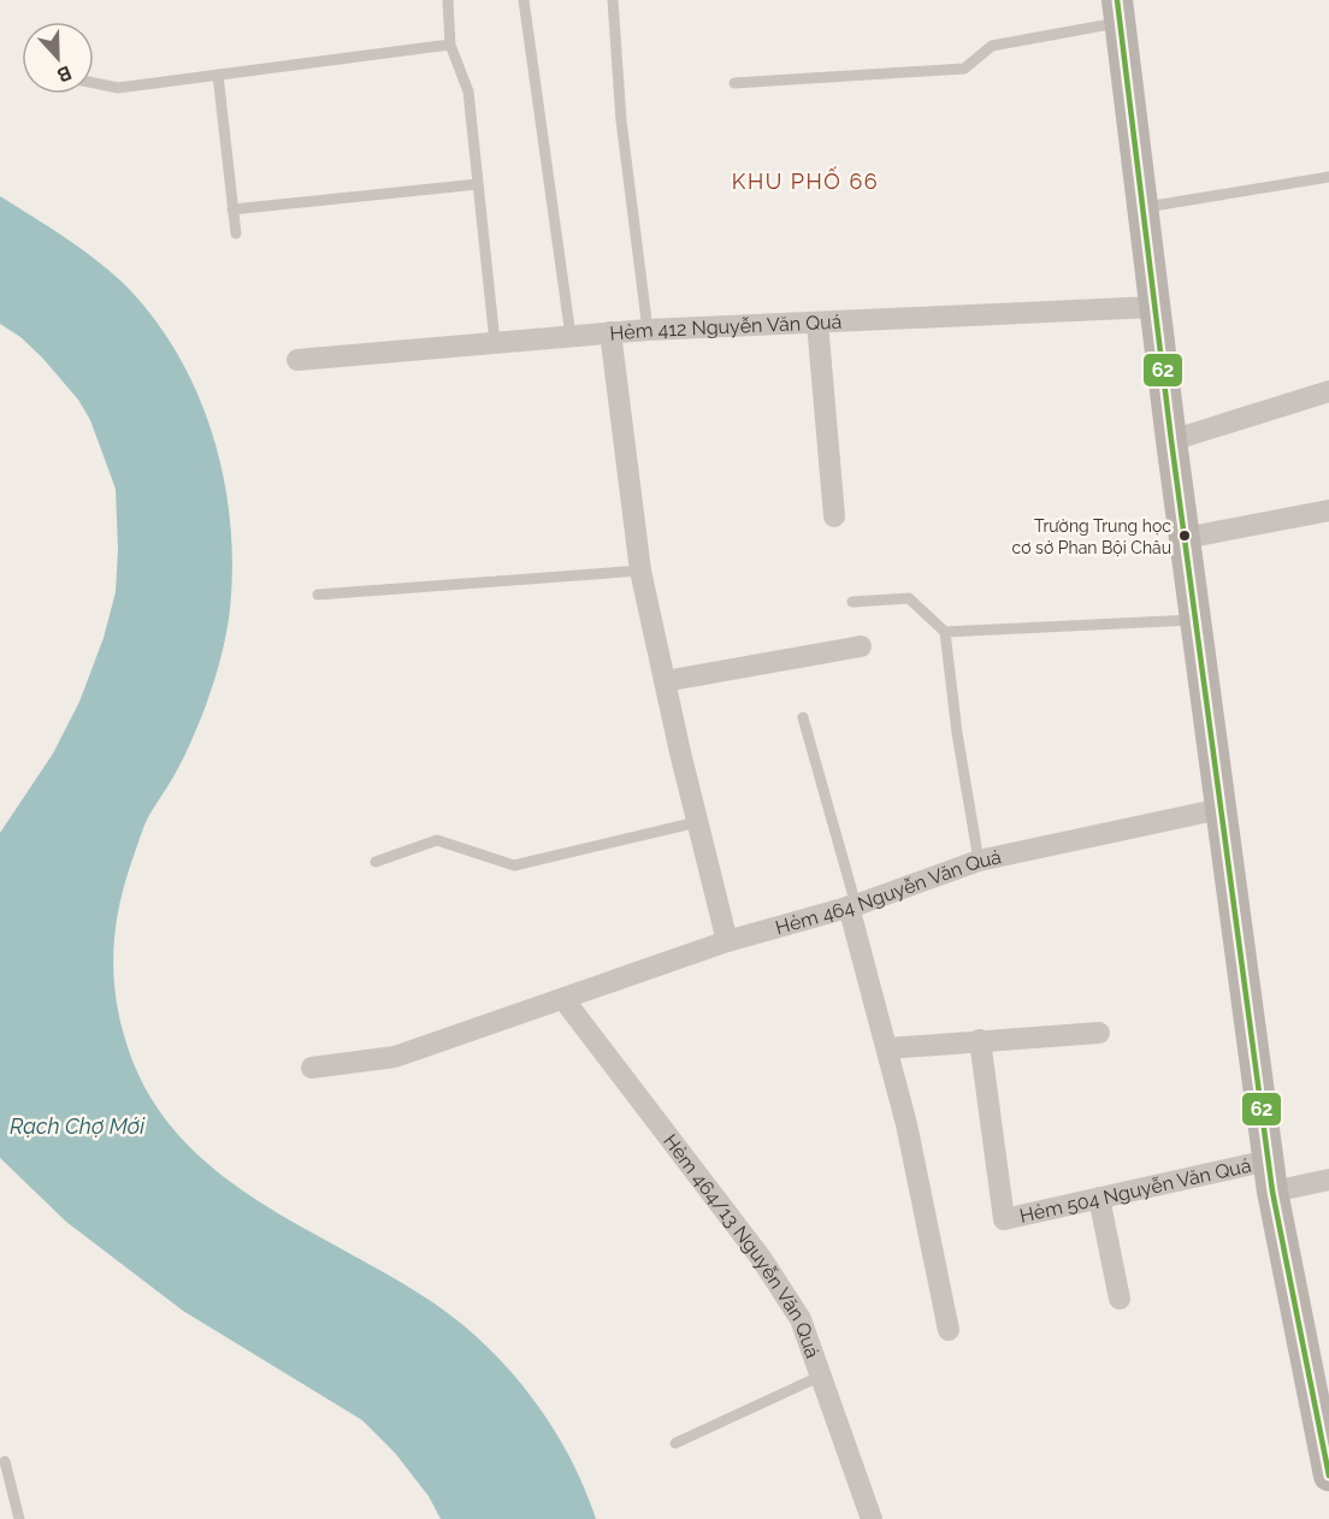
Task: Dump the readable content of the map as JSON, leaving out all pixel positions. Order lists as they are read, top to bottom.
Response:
{
  "streets": {
    "street": [
      "Hẻm 412 Nguyễn Văn Quá",
      "Hẻm 464 Nguyễn Văn Quá",
      "Hẻm 504 Nguyễn Văn Quá",
      "Hẻm 464/13 Nguyễn Văn Quá"
    ]
  },
  "crossings": [
    ["Hẻm 464 Nguyễn Văn Quá", "Hẻm 464/13 Nguyễn Văn Quá"]
  ],
  "districts": ["KHU PHỐ 66"],
  "water": ["Rạch Chợ Mới"],
  "places": ["Trường Trung học cơ sở Phan Bội Châu"],
  "lines": ["transit line 62"],
  "north": "bottom"
}
